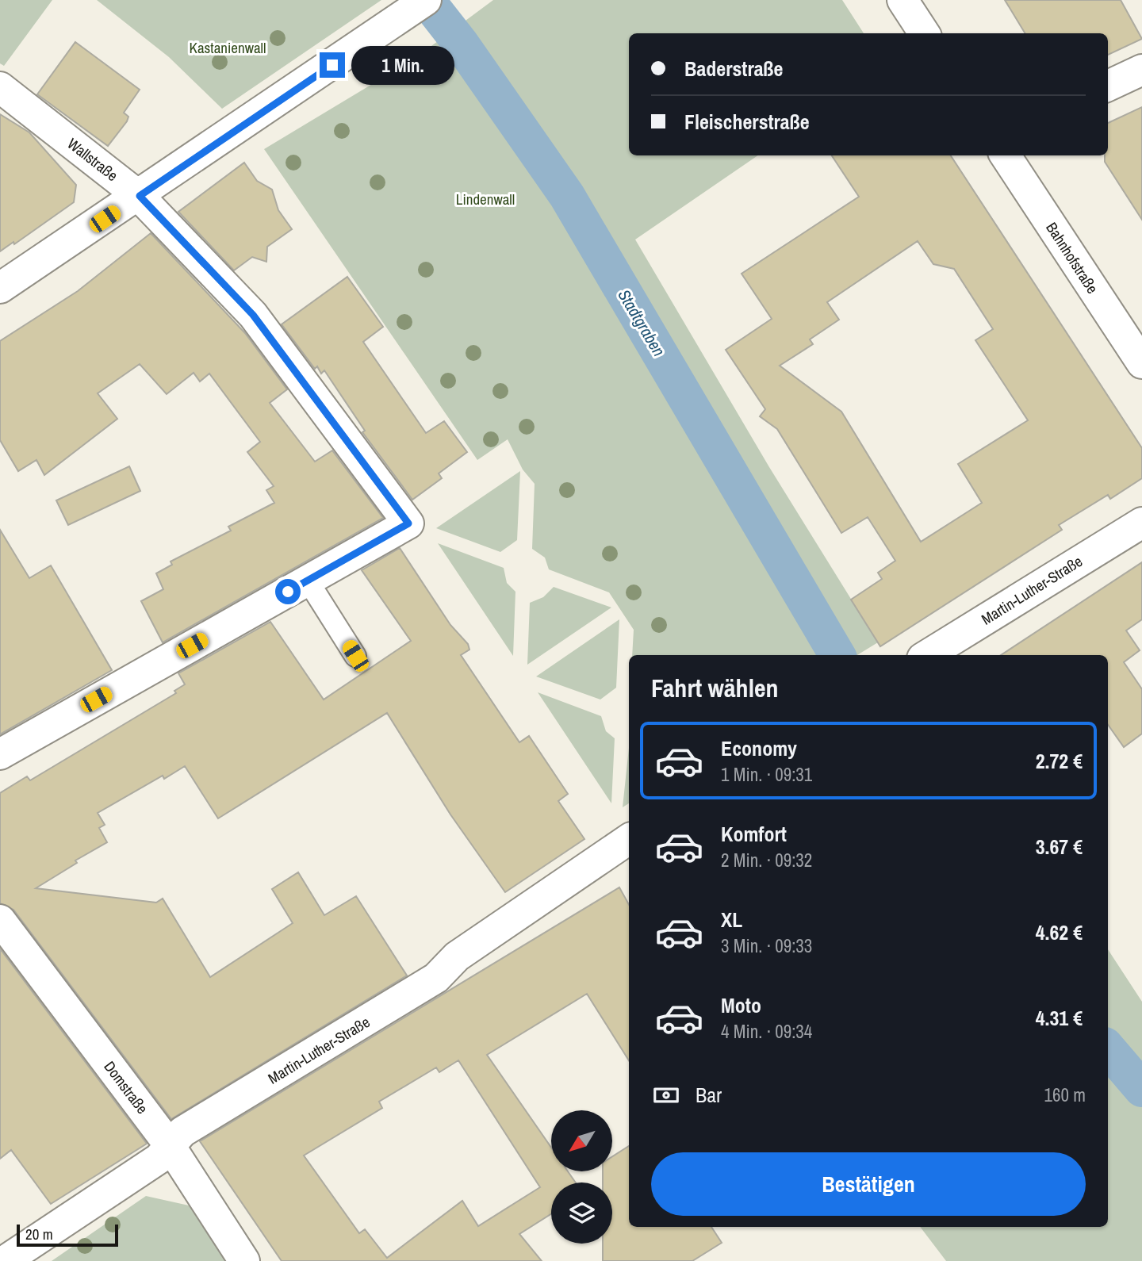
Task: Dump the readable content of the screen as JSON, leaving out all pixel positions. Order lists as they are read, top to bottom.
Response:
{
  "streets": {
    "street": [
      "Wallstraße",
      "Bahnhofstraße",
      "Martin-Luther-Straße",
      "Domstraße"
    ]
  },
  "crossings": [
    ["Martin-Luther-Straße", "Domstraße"]
  ],
  "water": ["Stadtgraben"],
  "parks": ["Kastanienwall", "Lindenwall"],
  "scale_bar": "20 m",
  "north": "bottom left",
  "page": {
    "banner": ["Baderstraße", "Fleischerstraße"],
    "bubble": "1 Min.",
    "heading": "Fahrt wählen",
    "list": [
      {
        "name": "Economy",
        "note": "1 Min. · 09:31",
        "value": "2.72 €"
      },
      {
        "name": "Komfort",
        "note": "2 Min. · 09:32",
        "value": "3.67 €"
      },
      {
        "name": "XL",
        "note": "3 Min. · 09:33",
        "value": "4.62 €"
      },
      {
        "name": "Moto",
        "note": "4 Min. · 09:34",
        "value": "4.31 €"
      }
    ],
    "pay": ["Bar", "160 m"],
    "buttons": "Bestätigen",
    "scale": "20 m"
  }
}
